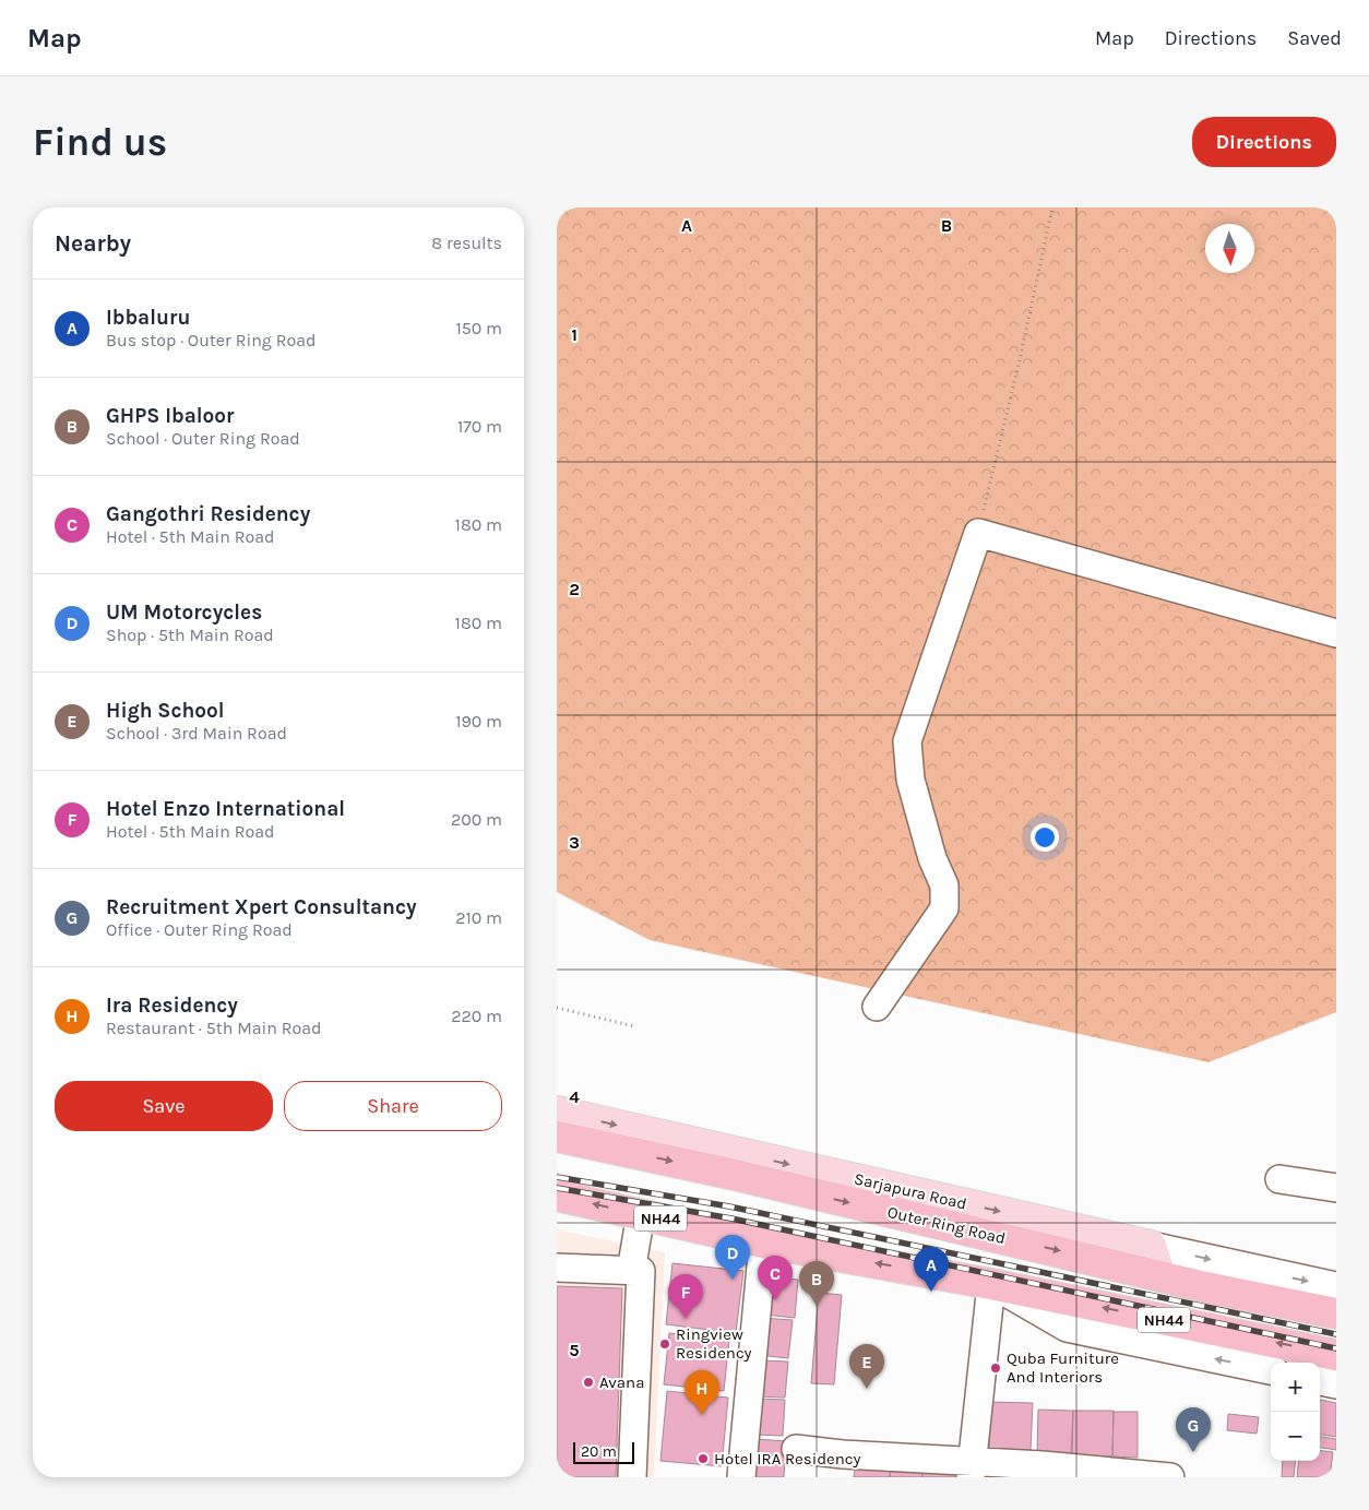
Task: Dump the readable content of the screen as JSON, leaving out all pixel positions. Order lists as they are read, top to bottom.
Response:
{
  "streets": {
    "highway": ["NH44", "Outer Ring Road"],
    "main road": ["Sarjapura Road"]
  },
  "one_way": ["Sarjapura Road"],
  "places": [
    "Ringview Residency",
    "Quba Furniture And Interiors",
    "Avana",
    "Hotel IRA Residency"
  ],
  "scale_bar": "20 m",
  "north": "bottom",
  "page": {
    "header": "Map",
    "nav": ["Map", "Directions", "Saved"],
    "buttons": [
      "Directions",
      ["Save", "Share"]
    ],
    "title": "Find us",
    "heading": ["Nearby", "8 results"],
    "list": [
      {
        "mark": "A",
        "name": "Ibbaluru",
        "note": "Bus stop · Outer Ring Road",
        "value": "150 m"
      },
      {
        "mark": "B",
        "name": "GHPS Ibaloor",
        "note": "School · Outer Ring Road",
        "value": "170 m"
      },
      {
        "mark": "C",
        "name": "Gangothri Residency",
        "note": "Hotel · 5th Main Road",
        "value": "180 m"
      },
      {
        "mark": "D",
        "name": "UM Motorcycles",
        "note": "Shop · 5th Main Road",
        "value": "180 m"
      },
      {
        "mark": "E",
        "name": "High School",
        "note": "School · 3rd Main Road",
        "value": "190 m"
      },
      {
        "mark": "F",
        "name": "Hotel Enzo International",
        "note": "Hotel · 5th Main Road",
        "value": "200 m"
      },
      {
        "mark": "G",
        "name": "Recruitment Xpert Consultancy",
        "note": "Office · Outer Ring Road",
        "value": "210 m"
      },
      {
        "mark": "H",
        "name": "Ira Residency",
        "note": "Restaurant · 5th Main Road",
        "value": "220 m"
      }
    ],
    "pins": [
      "D",
      "A",
      "C",
      "B",
      "F",
      "E",
      "H",
      "G"
    ],
    "map_buttons": ["+", "−"],
    "scale": "20 m"
  },
  "grid": {
    "columns": ["A", "B"],
    "rows": [
      "1",
      "2",
      "3",
      "4",
      "5"
    ]
  }
}
